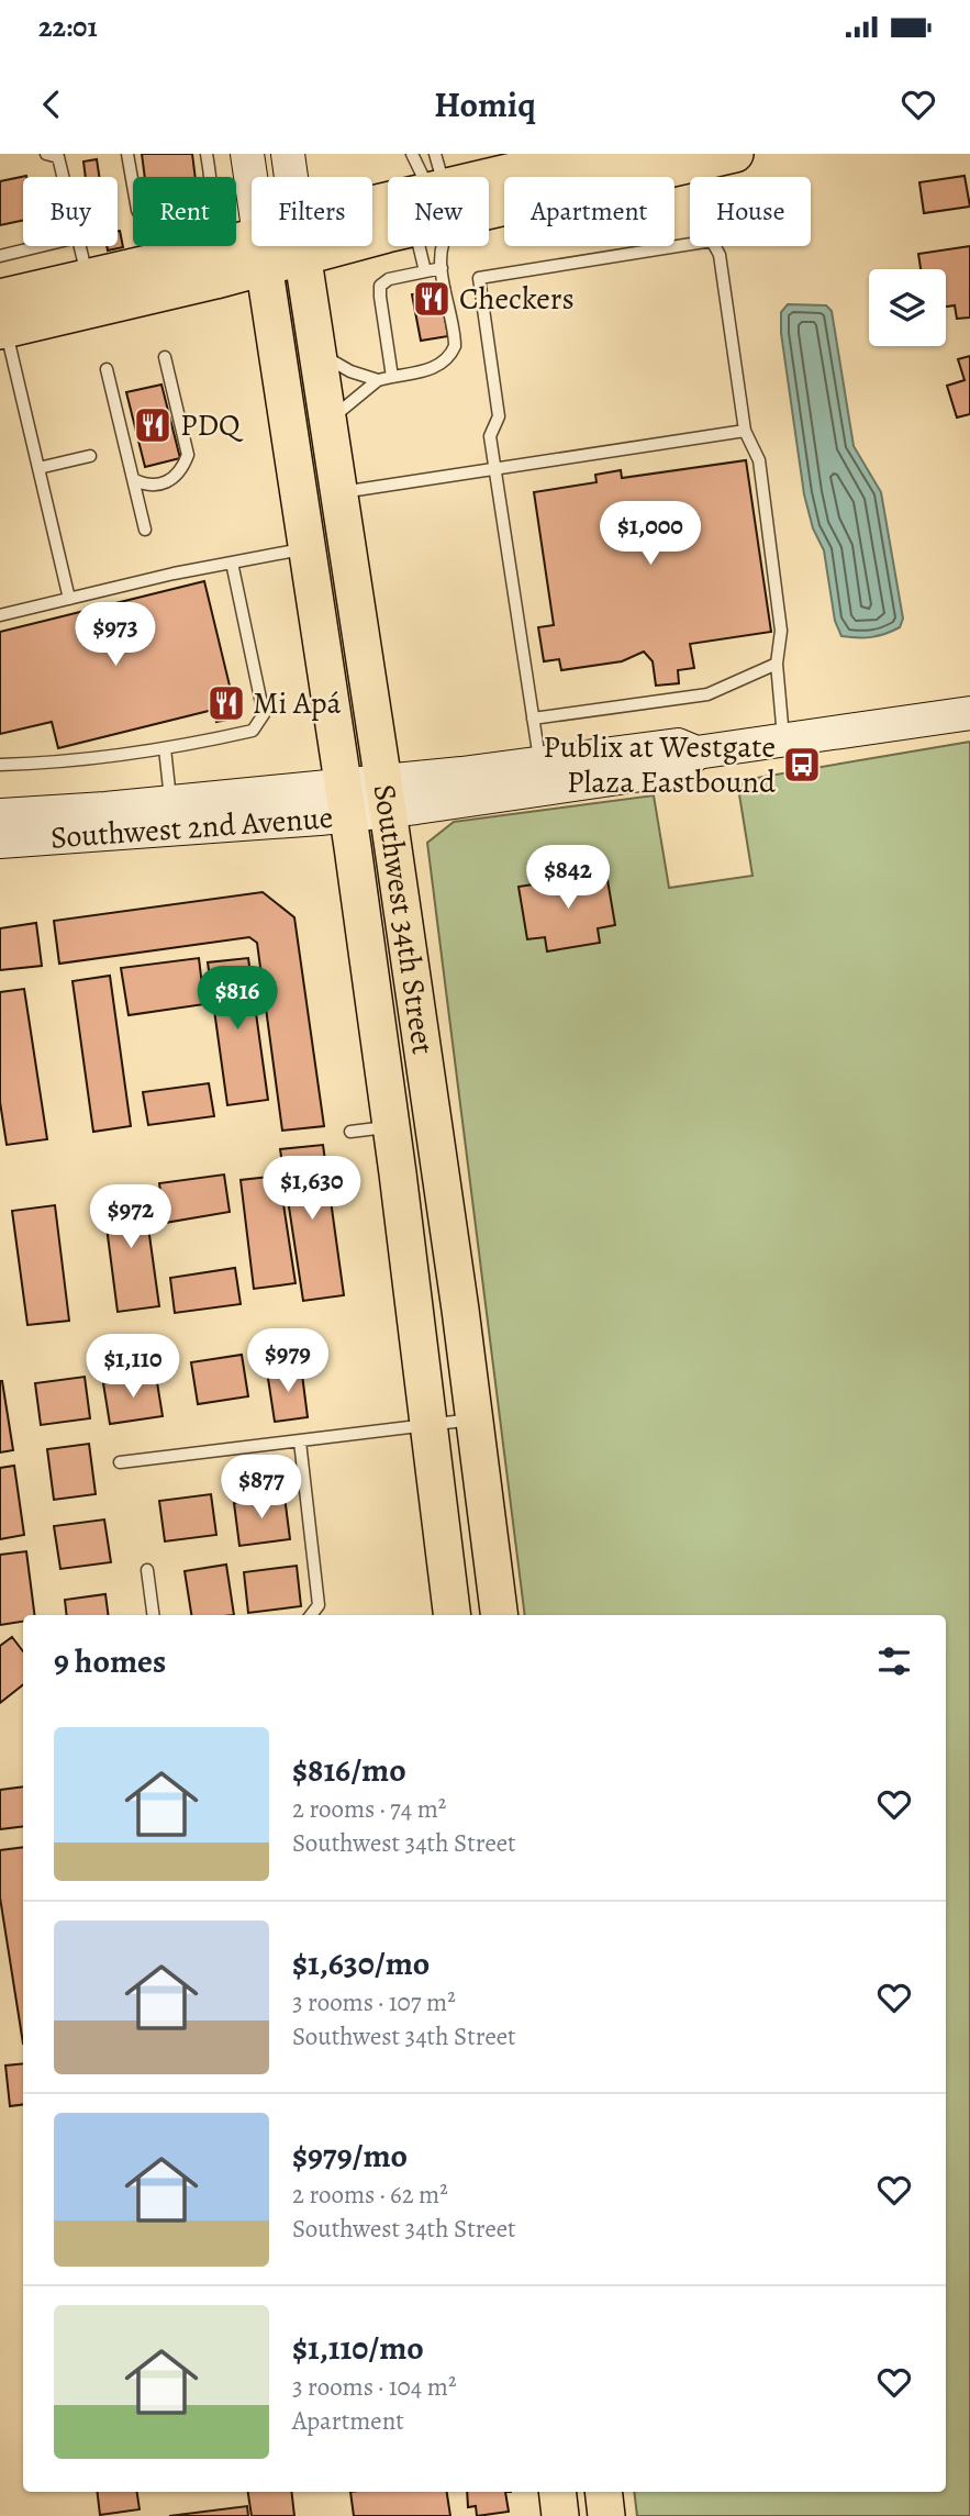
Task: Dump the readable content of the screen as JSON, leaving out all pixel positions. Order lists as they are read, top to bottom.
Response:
{
  "streets": {
    "main road": ["Southwest 2nd Avenue", "Southwest 34th Street"]
  },
  "crossings": [
    ["Southwest 2nd Avenue", "Southwest 34th Street"]
  ],
  "places": {
    "restaurant": ["Checkers", "PDQ", "Mi Apá"],
    "bus stop": ["Publix at Westgate Plaza Eastbound"]
  },
  "page": {
    "status": "22:01",
    "header": "Homiq",
    "chip": [
      "Buy",
      "Rent",
      "Filters",
      "New",
      "Apartment",
      "House"
    ],
    "price": [
      "$1,000",
      "$973",
      "$842",
      "$816",
      "$1,630",
      "$972",
      "$979",
      "$1,110",
      "$877"
    ],
    "heading": "9 homes",
    "list": [
      {
        "name": "$816/mo",
        "note": "2 rooms · 74 m² · Southwest 34th Street"
      },
      {
        "name": "$1,630/mo",
        "note": "3 rooms · 107 m² · Southwest 34th Street"
      },
      {
        "name": "$979/mo",
        "note": "2 rooms · 62 m² · Southwest 34th Street"
      },
      {
        "name": "$1,110/mo",
        "note": "3 rooms · 104 m² · Apartment"
      }
    ]
  }
}
